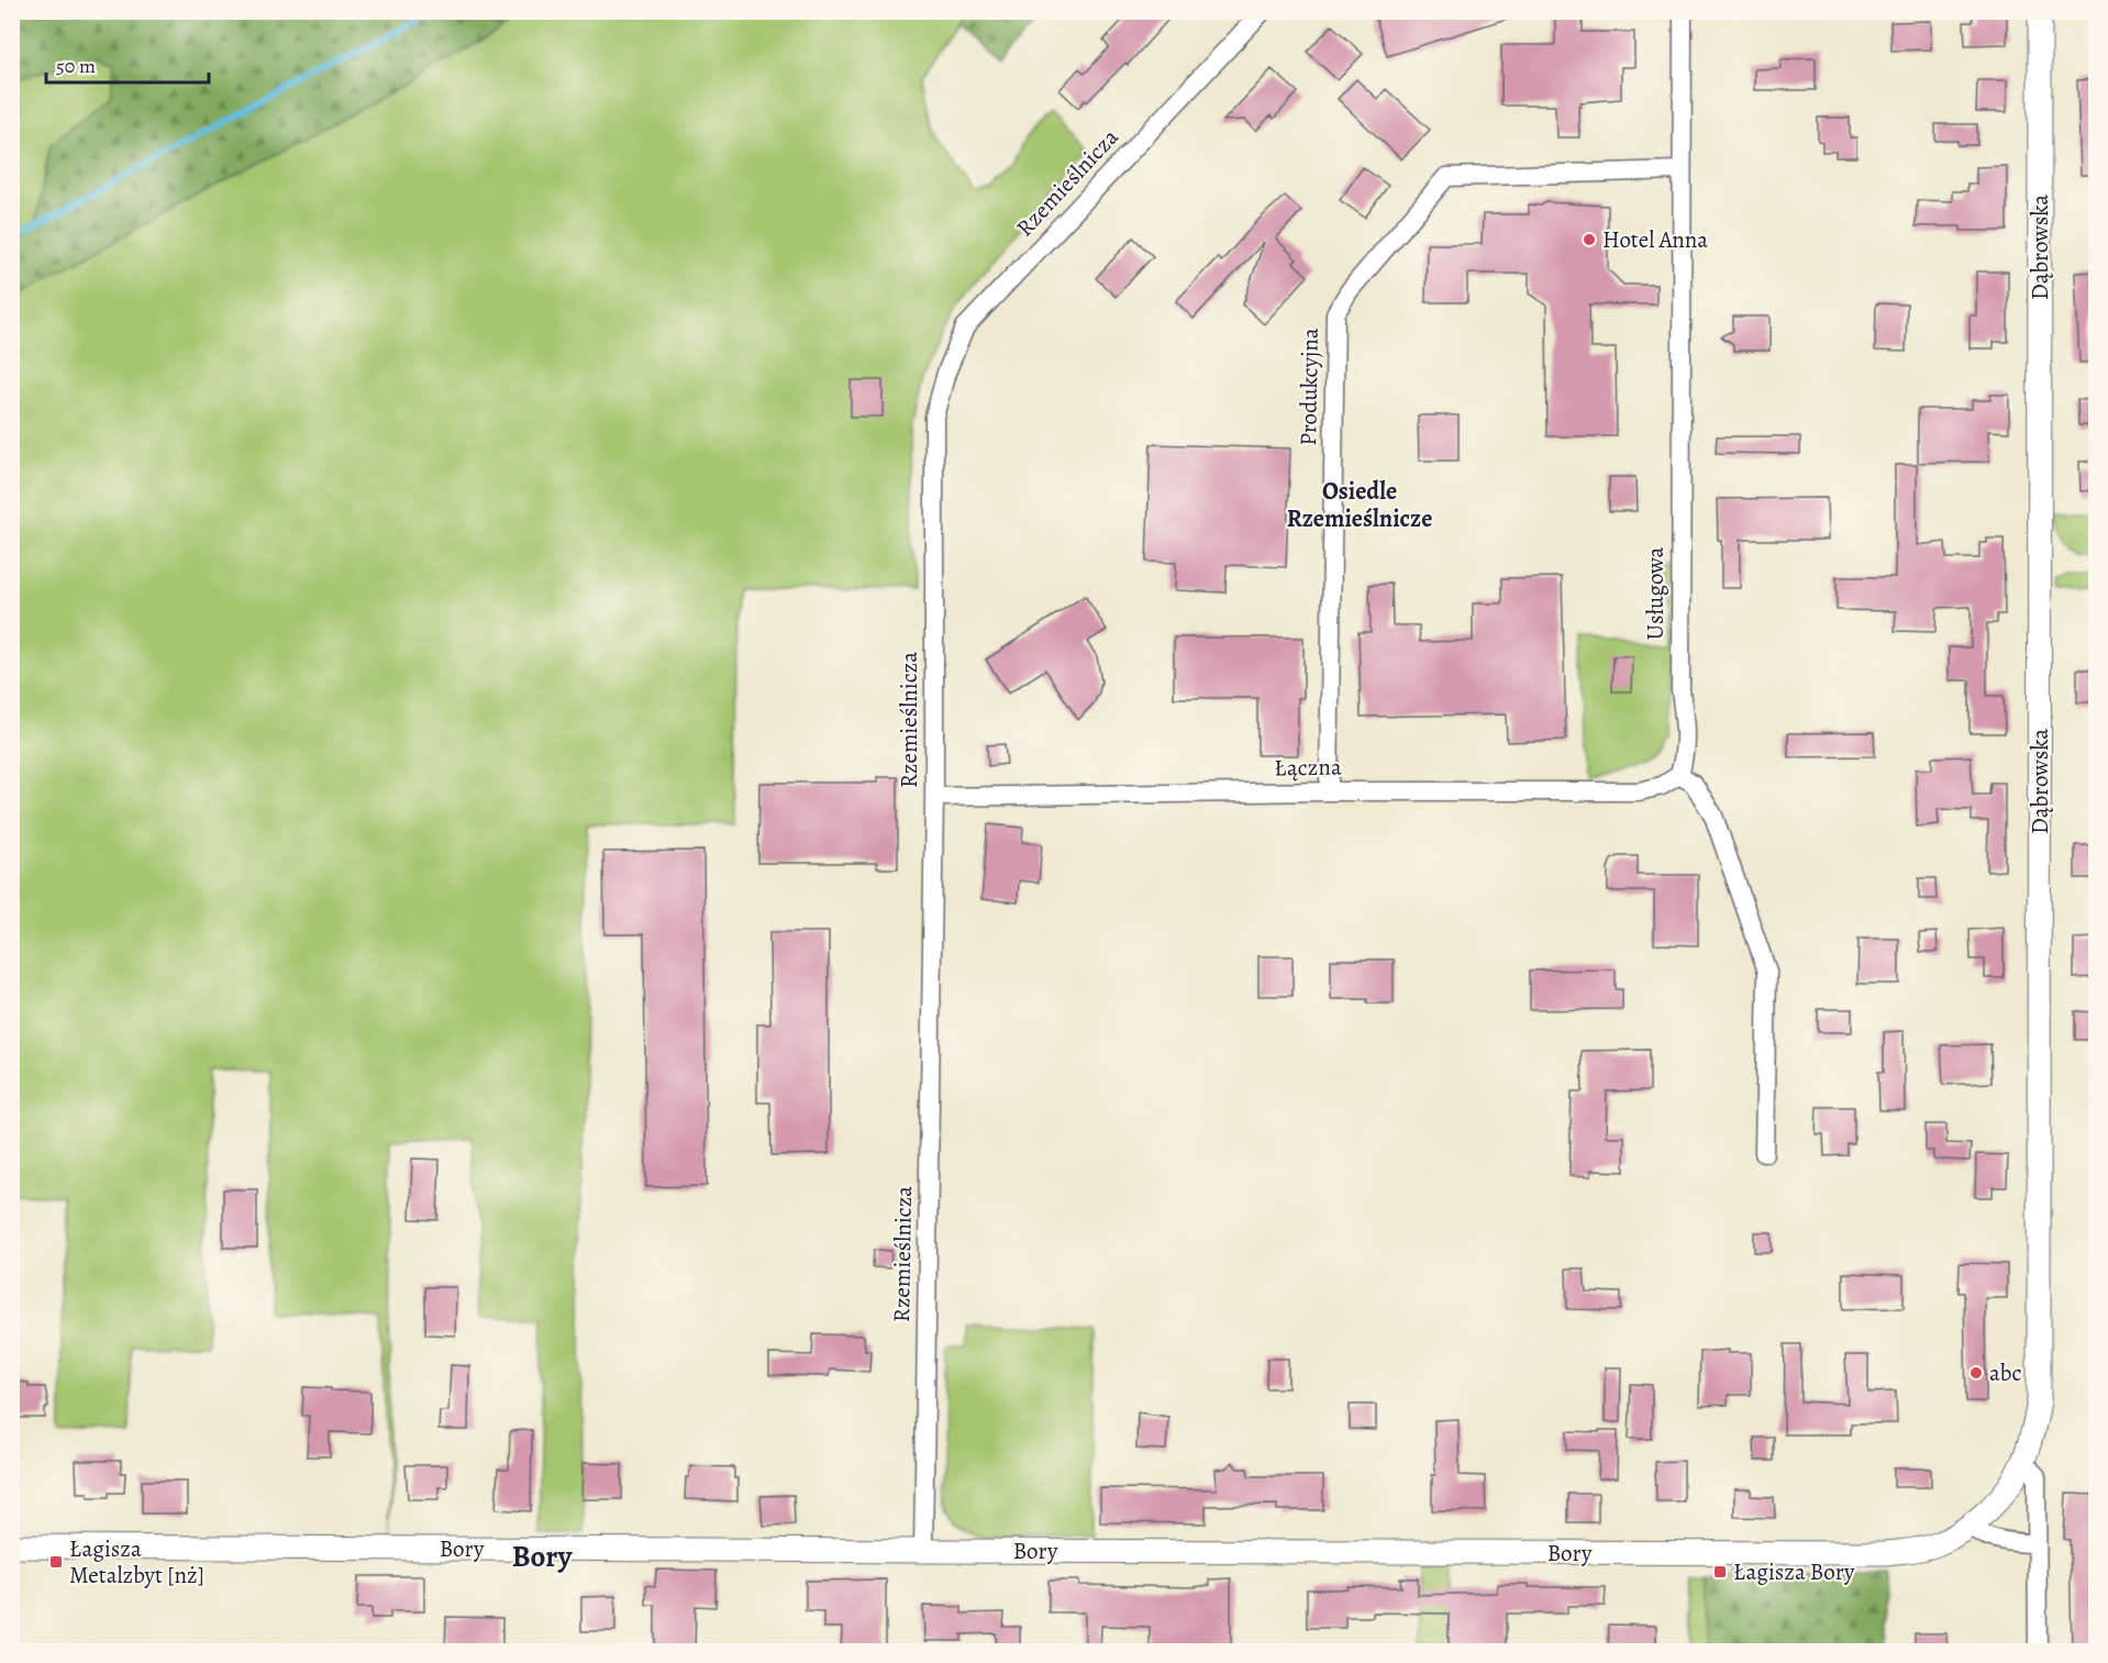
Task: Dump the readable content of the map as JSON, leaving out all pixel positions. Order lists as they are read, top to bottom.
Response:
{
  "streets": {
    "street": [
      "Rzemieślnicza",
      "Dąbrowska",
      "Produkcyjna",
      "Usługowa",
      "Łączna",
      "Bory"
    ]
  },
  "crossings": [
    ["Rzemieślnicza", "Łączna"],
    ["Rzemieślnicza", "Bory"],
    ["Dąbrowska", "Bory"],
    ["Produkcyjna", "Usługowa"],
    ["Produkcyjna", "Łączna"],
    ["Usługowa", "Łączna"]
  ],
  "districts": ["Osiedle Rzemieślnicze", "Bory"],
  "places": {
    "other": ["Hotel Anna", "abc"],
    "transit": ["Łagisza Metalzbyt [nż]", "Łagisza Bory"]
  },
  "scale_bar": "50 m"
}
